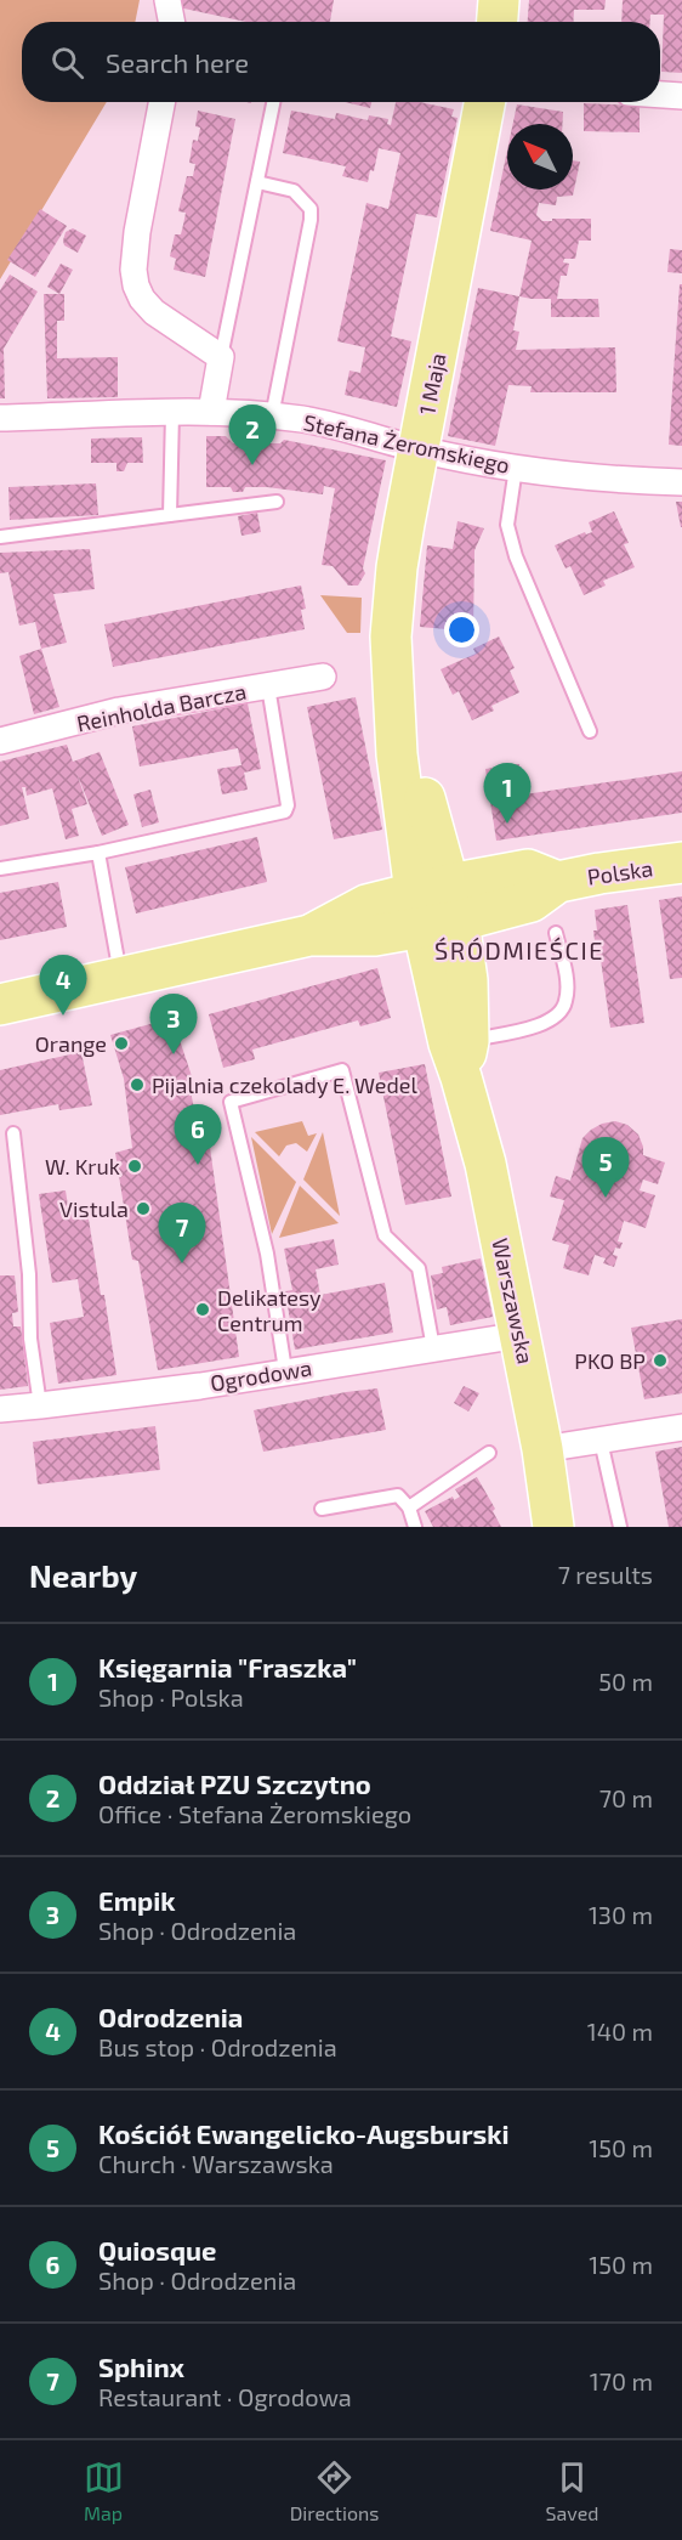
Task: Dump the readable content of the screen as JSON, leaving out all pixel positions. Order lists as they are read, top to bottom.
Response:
{
  "streets": {
    "main road": ["1 Maja", "Polska", "Warszawska"],
    "street": ["Stefana Żeromskiego", "Reinholda Barcza", "Ogrodowa"]
  },
  "crossings": [
    ["1 Maja", "Stefana Żeromskiego"],
    ["1 Maja", "Polska"],
    ["1 Maja", "Warszawska"],
    ["Polska", "Warszawska"],
    ["Warszawska", "Ogrodowa"]
  ],
  "districts": ["ŚRÓDMIEŚCIE"],
  "places": [
    "Orange",
    "Pijalnia czekolady E. Wedel",
    "W. Kruk",
    "Vistula",
    "Delikatesy Centrum",
    "PKO BP"
  ],
  "north": "top left",
  "page": {
    "search": "Search here",
    "pins": [
      "2",
      "1",
      "4",
      "3",
      "6",
      "5",
      "7"
    ],
    "heading": ["Nearby", "7 results"],
    "list": [
      {
        "mark": "1",
        "name": "Księgarnia \"Fraszka\"",
        "note": "Shop · Polska",
        "value": "50 m"
      },
      {
        "mark": "2",
        "name": "Oddział PZU Szczytno",
        "note": "Office · Stefana Żeromskiego",
        "value": "70 m"
      },
      {
        "mark": "3",
        "name": "Empik",
        "note": "Shop · Odrodzenia",
        "value": "130 m"
      },
      {
        "mark": "4",
        "name": "Odrodzenia",
        "note": "Bus stop · Odrodzenia",
        "value": "140 m"
      },
      {
        "mark": "5",
        "name": "Kościół Ewangelicko-Augsburski",
        "note": "Church · Warszawska",
        "value": "150 m"
      },
      {
        "mark": "6",
        "name": "Quiosque",
        "note": "Shop · Odrodzenia",
        "value": "150 m"
      },
      {
        "mark": "7",
        "name": "Sphinx",
        "note": "Restaurant · Ogrodowa",
        "value": "170 m"
      }
    ],
    "nav": ["Map", "Directions", "Saved"]
  }
}
